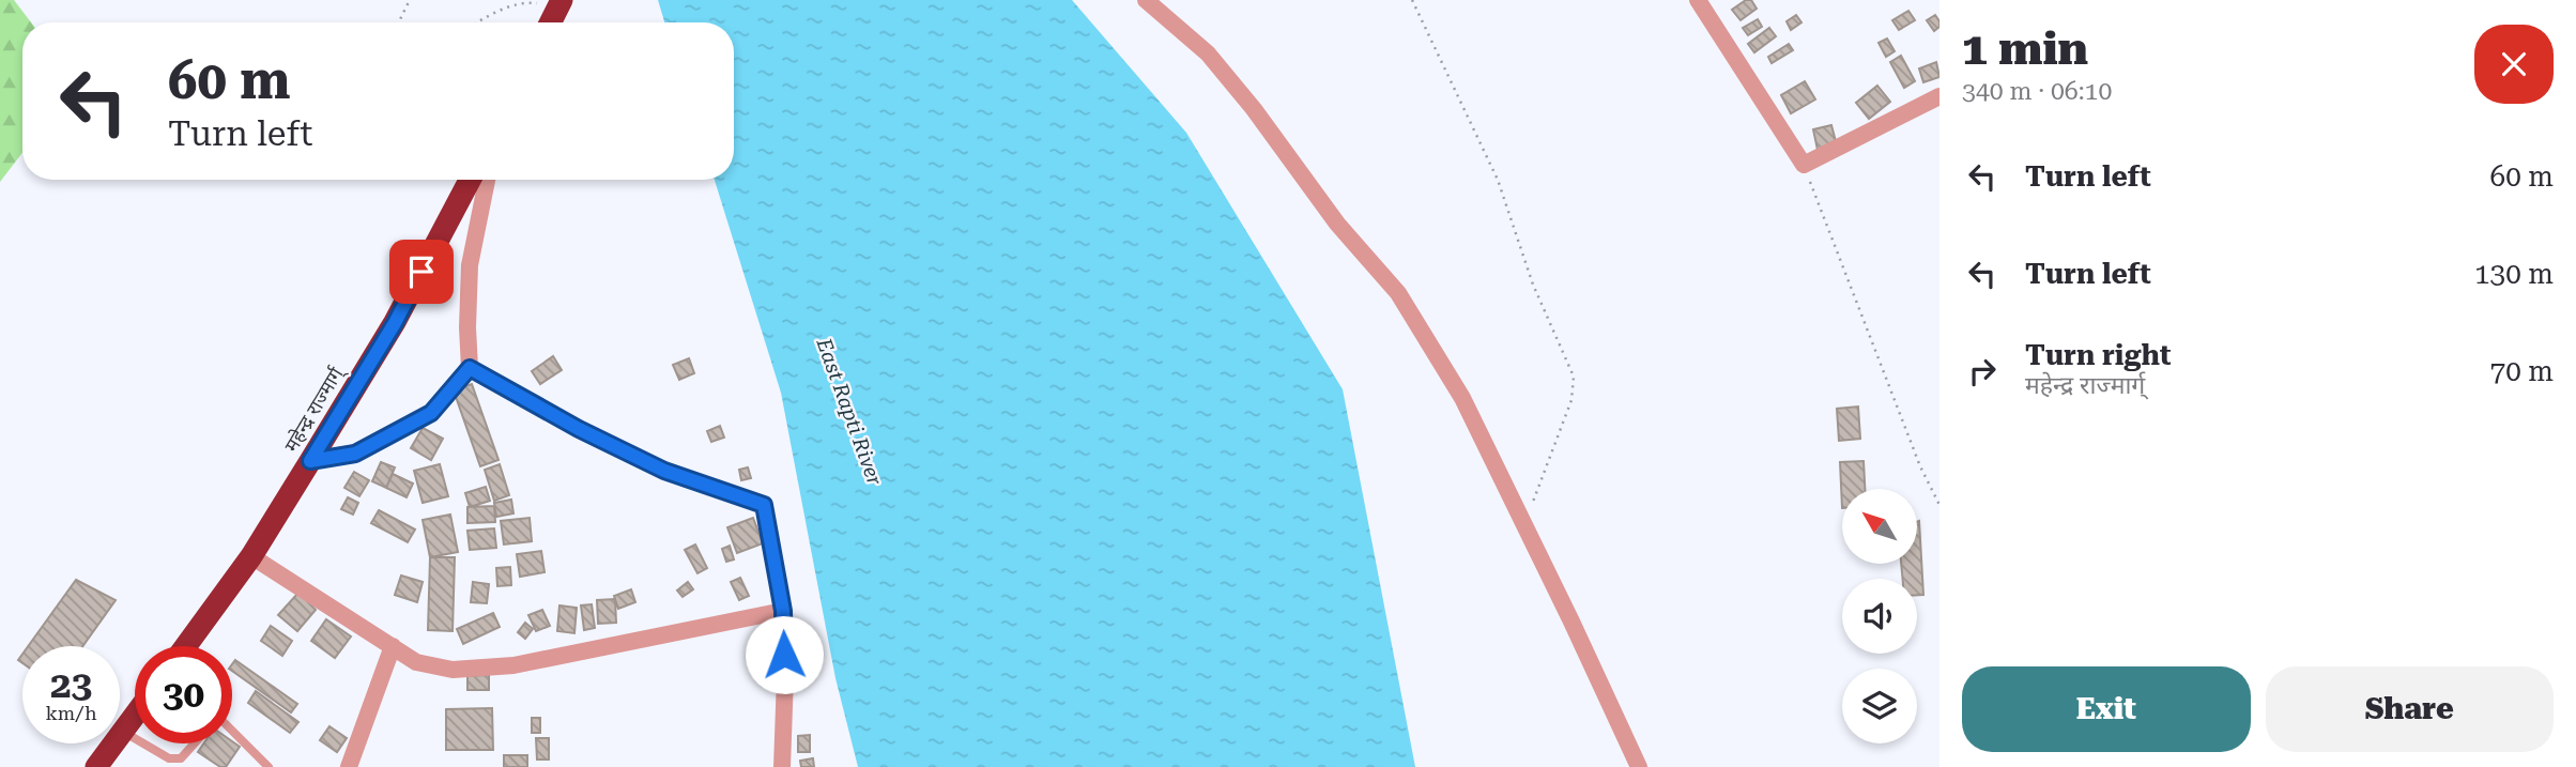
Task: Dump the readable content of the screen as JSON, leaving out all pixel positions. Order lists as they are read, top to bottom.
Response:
{
  "streets": {
    "highway": ["महेन्द्र राज्मार्ग्"]
  },
  "water": ["East Rapti River"],
  "north": "top left",
  "page": {
    "heading": ["1 min", "340 m · 06:10"],
    "turn": ["60 m", "Turn left"],
    "list": [
      {
        "name": "Turn left",
        "value": "60 m"
      },
      {
        "name": "Turn left",
        "value": "130 m"
      },
      {
        "name": "Turn right",
        "note": "महेन्द्र राज्मार्ग्",
        "value": "70 m"
      }
    ],
    "speed": "23 km/h",
    "limit": "30",
    "buttons": ["Exit", "Share"]
  }
}
